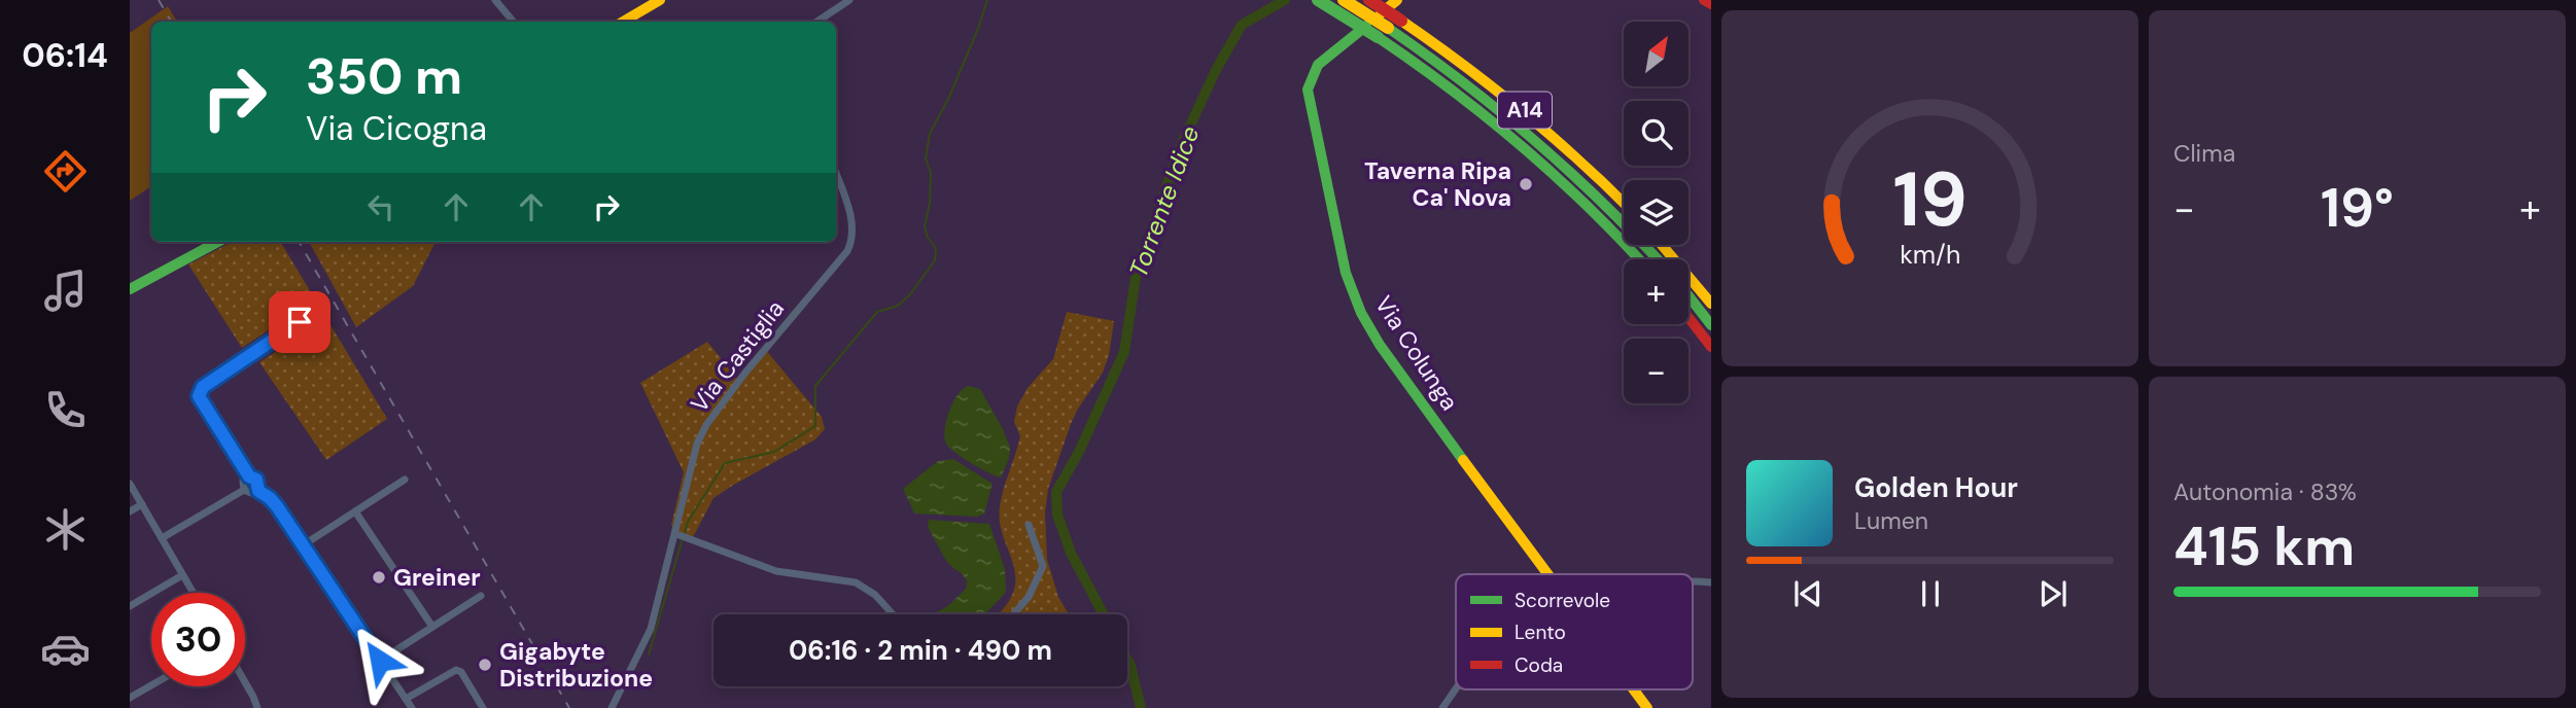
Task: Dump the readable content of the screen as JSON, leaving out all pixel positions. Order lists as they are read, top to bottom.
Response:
{
  "streets": {
    "main road": ["A14", "Via Colunga"],
    "street": ["Via Castiglia"]
  },
  "water": ["Torrente Idice"],
  "places": ["Taverna Ripa Ca' Nova", "Greiner", "Gigabyte Distribuzione"],
  "legend": ["Scorrevole", "Lento", "Coda"],
  "north": "top right",
  "page": {
    "tabs": "06:14",
    "tile": [
      "Clima",
      ["Autonomia · 83%", "415 km"]
    ],
    "map_buttons": ["+", "−"],
    "turn": ["350 m", "Via Cicogna"],
    "heat": ["−", "19°", "+"],
    "song": ["Golden Hour", "Lumen"],
    "limit": "30",
    "trip": "06:16 · 2 min · 490 m",
    "gauge": ["19", "km/h"]
  }
}
